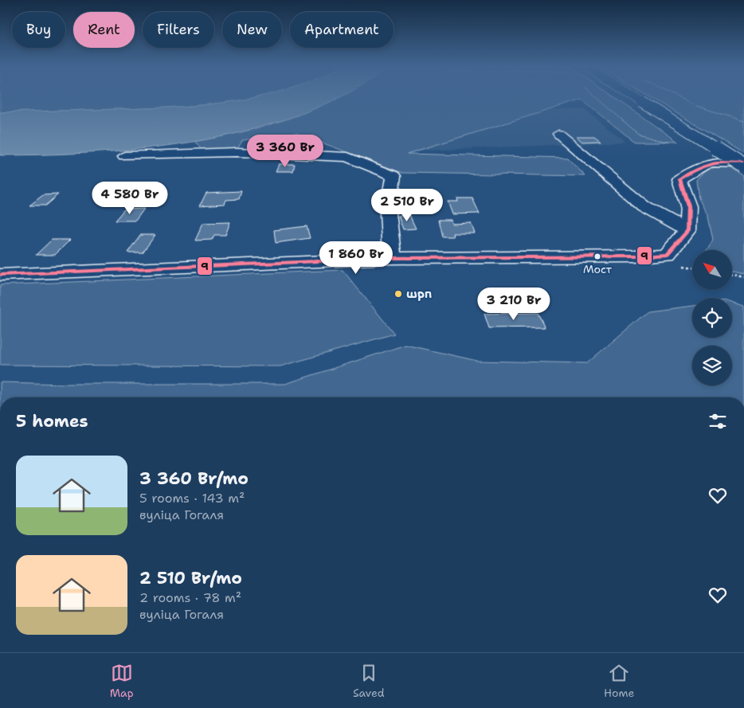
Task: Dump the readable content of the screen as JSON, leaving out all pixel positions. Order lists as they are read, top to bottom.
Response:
{
  "places": ["Мост", "шрп"],
  "lines": ["transit line 9"],
  "north": "top left",
  "page": {
    "chip": [
      "Buy",
      "Rent",
      "Filters",
      "New",
      "Apartment"
    ],
    "price": [
      "3 360 Br",
      "4 580 Br",
      "2 510 Br",
      "1 860 Br",
      "3 210 Br"
    ],
    "heading": "5 homes",
    "list": [
      {
        "name": "3 360 Br/mo",
        "note": "5 rooms · 143 m² · вуліца Гогаля"
      },
      {
        "name": "2 510 Br/mo",
        "note": "2 rooms · 78 m² · вуліца Гогаля"
      }
    ],
    "tabs": ["Map", "Saved", "Home"]
  }
}
